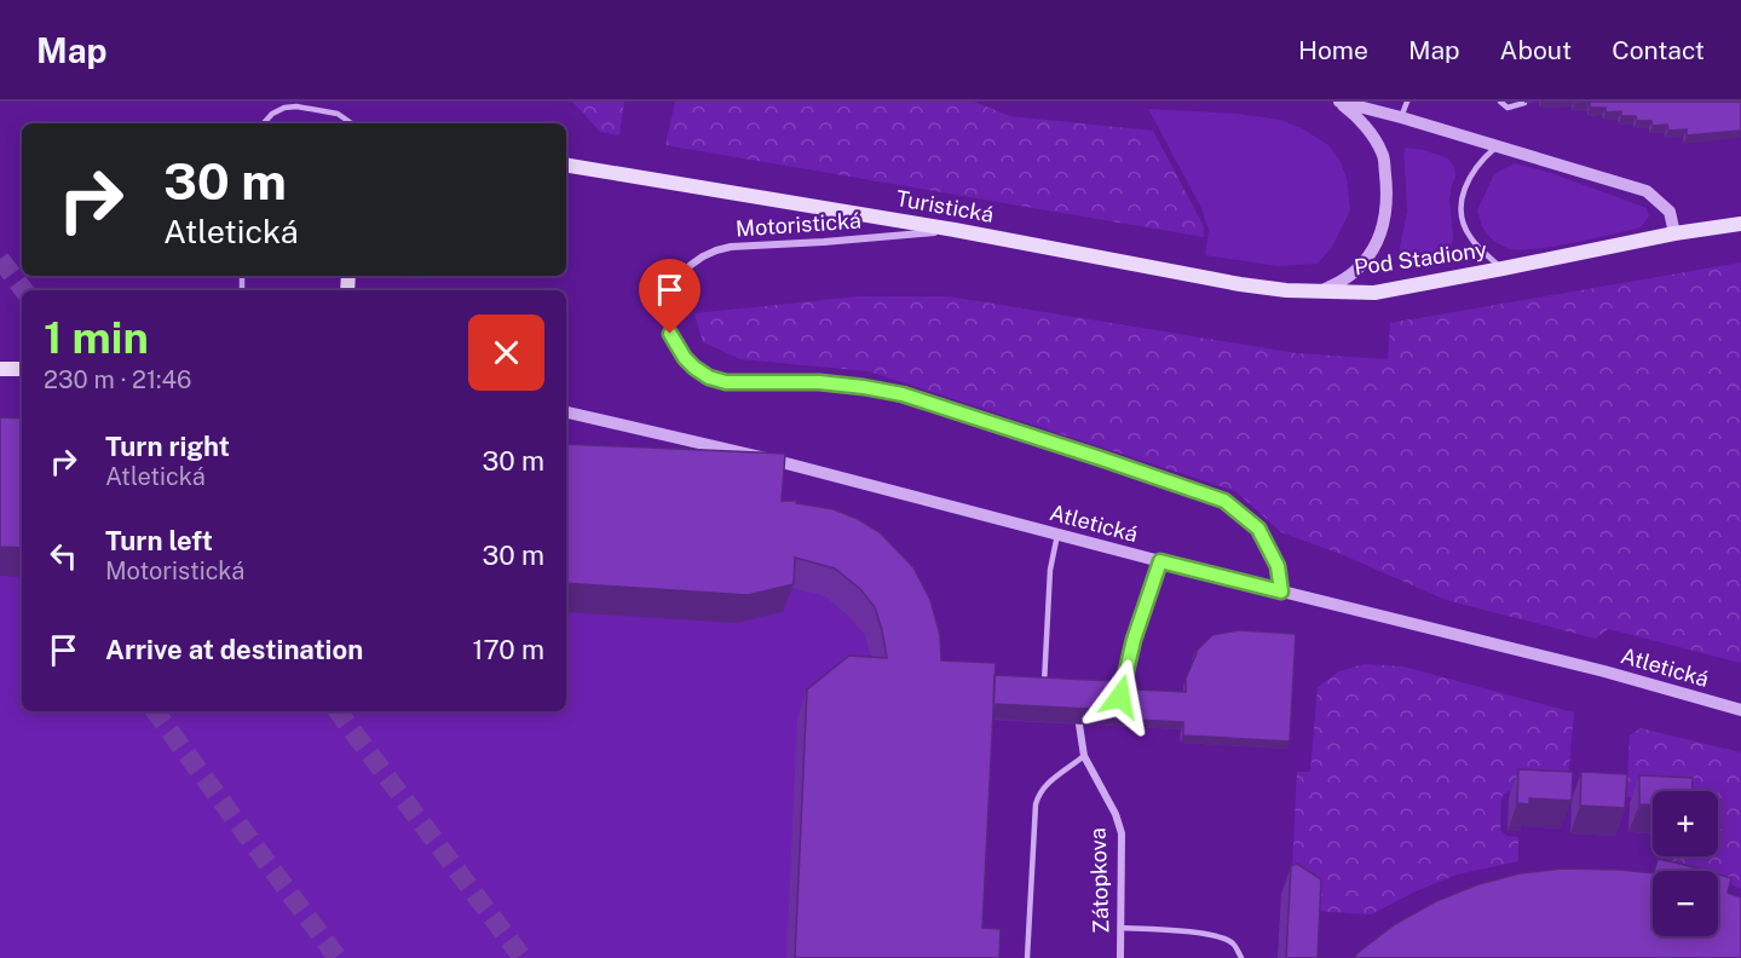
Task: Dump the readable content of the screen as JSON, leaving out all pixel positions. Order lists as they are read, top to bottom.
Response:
{
  "streets": {
    "main road": ["Turistická", "Pod Stadiony"],
    "street": ["Motoristická", "Atletická", "Zátopkova"]
  },
  "crossings": [
    ["Turistická", "Motoristická"],
    ["Turistická", "Pod Stadiony"],
    ["Motoristická", "Atletická"]
  ],
  "page": {
    "header": "Map",
    "nav": [
      "Home",
      "Map",
      "About",
      "Contact"
    ],
    "turn": ["30 m", "Atletická"],
    "heading": ["1 min", "230 m · 21:46"],
    "list": [
      {
        "name": "Turn right",
        "note": "Atletická",
        "value": "30 m"
      },
      {
        "name": "Turn left",
        "note": "Motoristická",
        "value": "30 m"
      },
      {
        "name": "Arrive at destination",
        "value": "170 m"
      }
    ],
    "map_buttons": ["+", "−"]
  }
}
